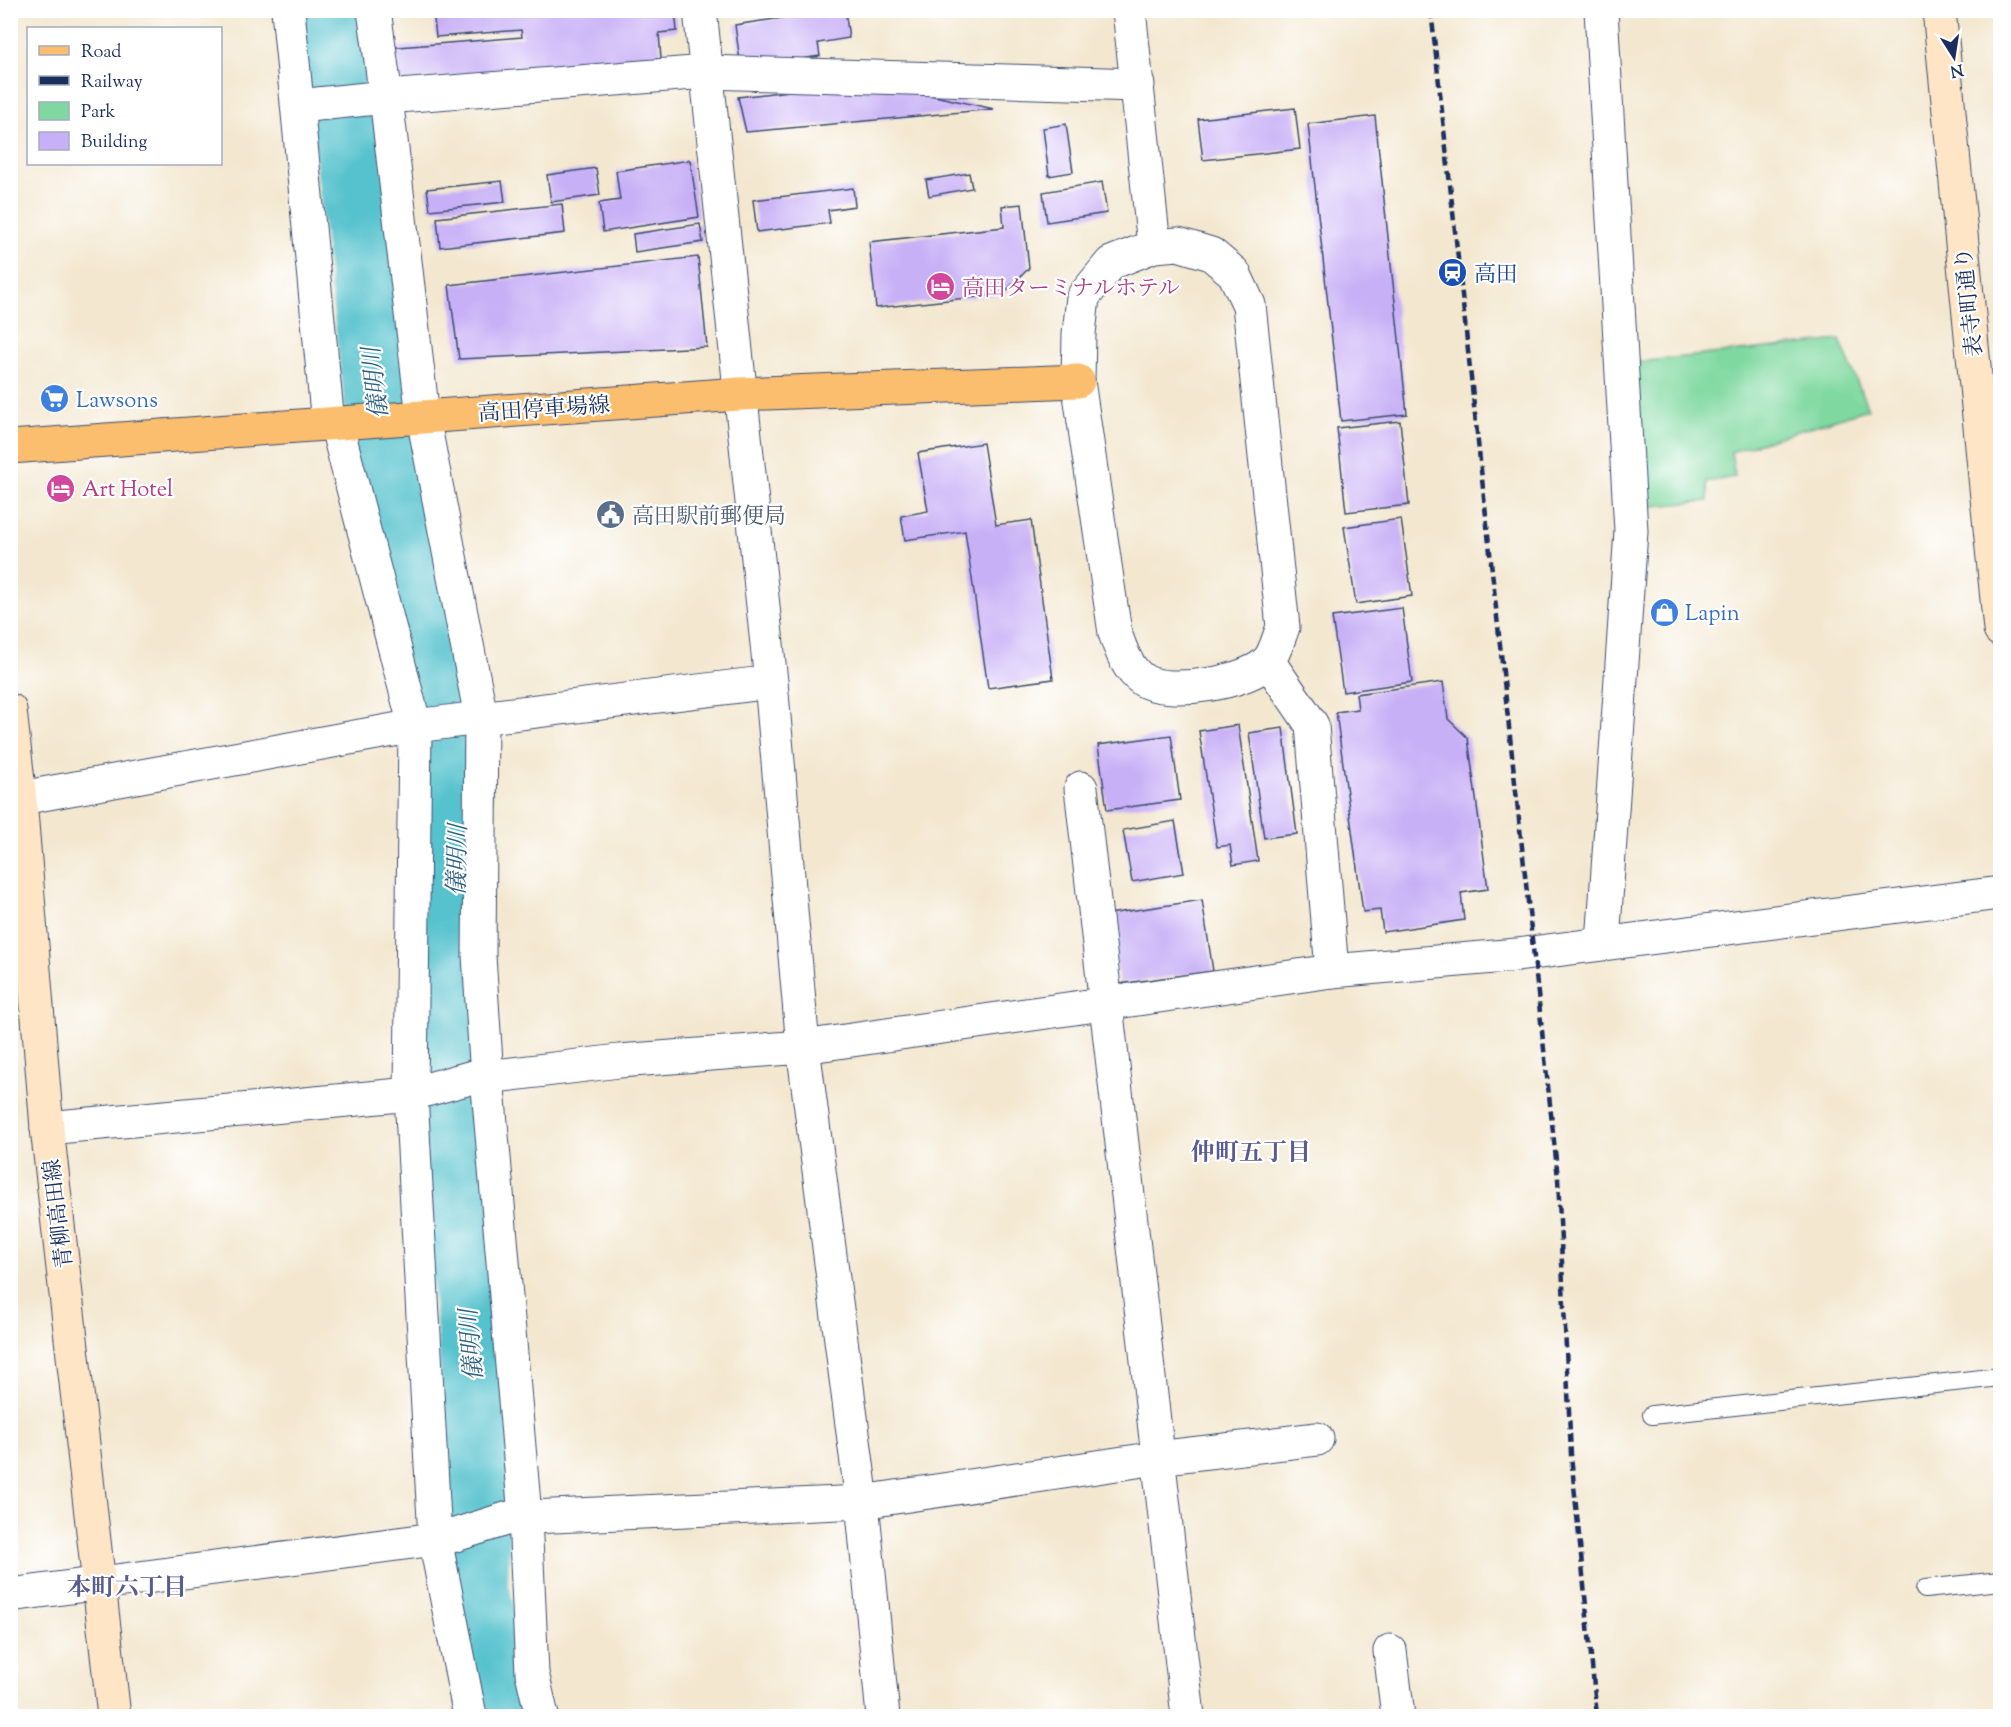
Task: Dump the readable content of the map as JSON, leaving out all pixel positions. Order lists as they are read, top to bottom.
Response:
{
  "streets": {
    "main road": ["表寺町通り", "高田停車場線", "青柳高田線"]
  },
  "districts": ["仲町五丁目", "本町六丁目"],
  "water": ["儀明川"],
  "places": {
    "station": ["高田"],
    "hotel": ["高田ターミナルホテル", "Art Hotel"],
    "supermarket": ["Lawsons"],
    "public building": ["高田駅前郵便局"],
    "shop": ["Lapin"]
  },
  "legend": [
    "Road",
    "Railway",
    "Park",
    "Building"
  ],
  "north": "bottom"
}
